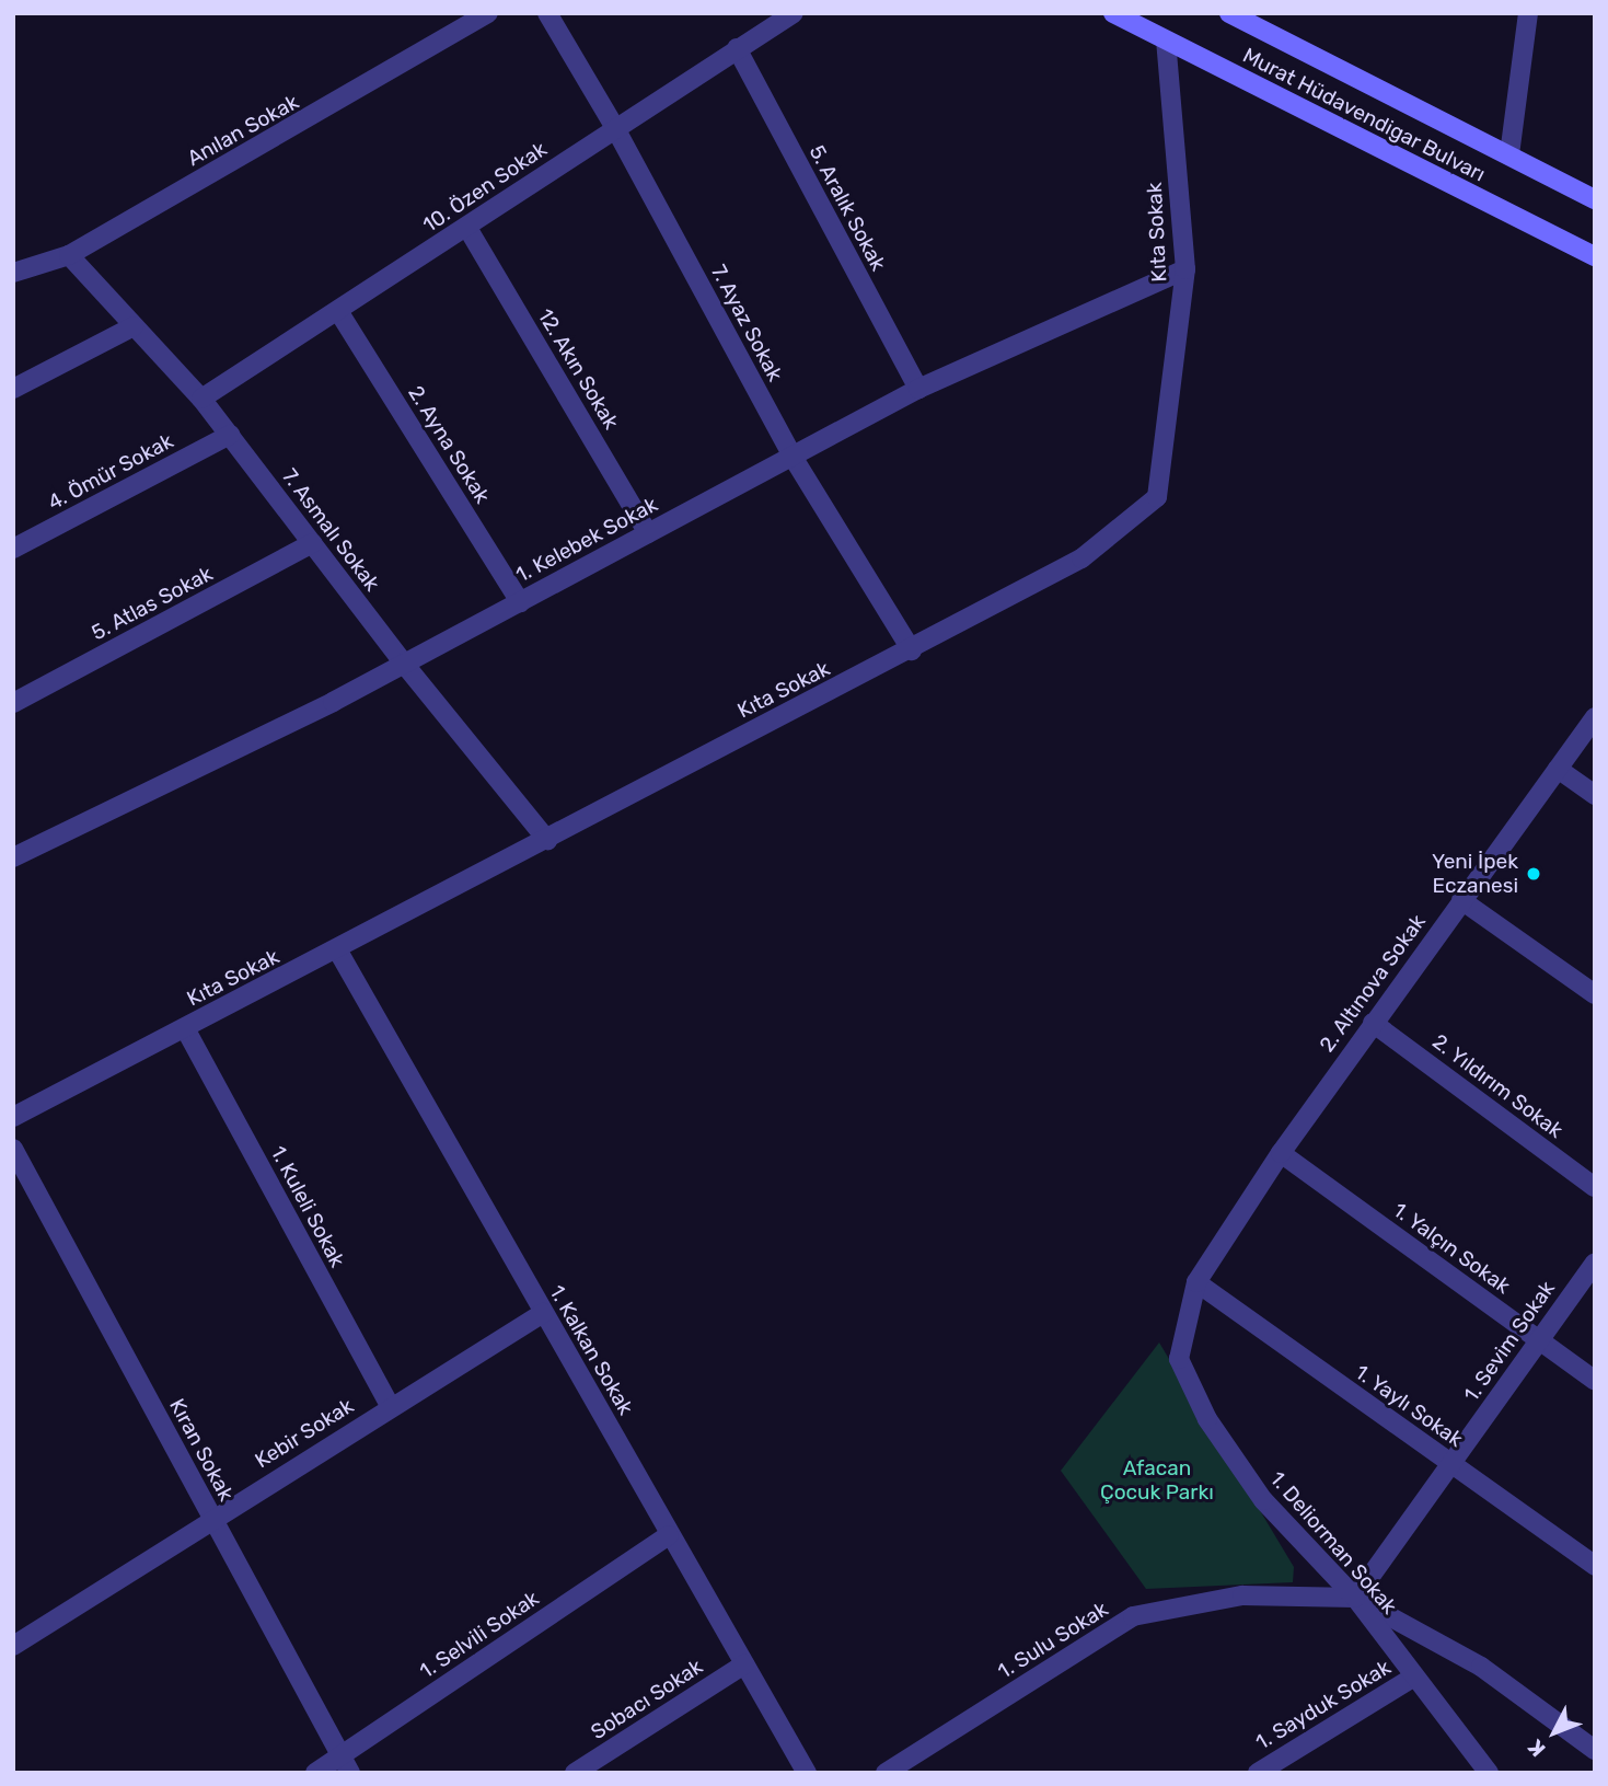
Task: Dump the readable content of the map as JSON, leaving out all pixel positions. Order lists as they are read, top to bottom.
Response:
{
  "streets": {
    "main road": ["Murat Hüdavendigar Bulvarı"],
    "street": [
      "Anılan Sokak",
      "10. Özen Sokak",
      "5. Aralık Sokak",
      "Kıta Sokak",
      "7. Ayaz Sokak",
      "12. Akın Sokak",
      "2. Ayna Sokak",
      "4. Ömür Sokak",
      "7. Asmalı Sokak",
      "1. Kelebek Sokak",
      "5. Atlas Sokak",
      "2. Altınova Sokak",
      "2. Yıldırım Sokak",
      "1. Kuleli Sokak",
      "1. Yalçın Sokak",
      "1. Sevim Sokak",
      "1. Kalkan Sokak",
      "1. Yaylı Sokak",
      "Kebir Sokak",
      "Kıran Sokak",
      "1. Deliorman Sokak",
      "1. Selvili Sokak",
      "1. Sulu Sokak",
      "Sobacı Sokak",
      "1. Sayduk Sokak"
    ]
  },
  "crossings": [
    ["Murat Hüdavendigar Bulvarı", "Kıta Sokak"],
    ["Anılan Sokak", "7. Asmalı Sokak"],
    ["10. Özen Sokak", "5. Aralık Sokak"],
    ["10. Özen Sokak", "7. Ayaz Sokak"],
    ["10. Özen Sokak", "12. Akın Sokak"],
    ["10. Özen Sokak", "2. Ayna Sokak"],
    ["10. Özen Sokak", "7. Asmalı Sokak"],
    ["5. Aralık Sokak", "1. Kelebek Sokak"],
    ["Kıta Sokak", "7. Ayaz Sokak"],
    ["Kıta Sokak", "7. Asmalı Sokak"],
    ["Kıta Sokak", "1. Kelebek Sokak"],
    ["Kıta Sokak", "1. Kuleli Sokak"],
    ["Kıta Sokak", "1. Kalkan Sokak"],
    ["7. Ayaz Sokak", "1. Kelebek Sokak"],
    ["12. Akın Sokak", "1. Kelebek Sokak"],
    ["2. Ayna Sokak", "1. Kelebek Sokak"],
    ["4. Ömür Sokak", "7. Asmalı Sokak"],
    ["7. Asmalı Sokak", "1. Kelebek Sokak"],
    ["7. Asmalı Sokak", "5. Atlas Sokak"],
    ["2. Altınova Sokak", "2. Yıldırım Sokak"],
    ["2. Altınova Sokak", "1. Yalçın Sokak"],
    ["2. Altınova Sokak", "1. Yaylı Sokak"],
    ["2. Altınova Sokak", "1. Deliorman Sokak"],
    ["1. Kuleli Sokak", "Kebir Sokak"],
    ["1. Yalçın Sokak", "1. Sevim Sokak"],
    ["1. Sevim Sokak", "1. Yaylı Sokak"],
    ["1. Sevim Sokak", "1. Deliorman Sokak"],
    ["1. Sevim Sokak", "1. Sulu Sokak"],
    ["1. Kalkan Sokak", "Kebir Sokak"],
    ["1. Kalkan Sokak", "1. Selvili Sokak"],
    ["1. Kalkan Sokak", "Sobacı Sokak"],
    ["1. Yaylı Sokak", "1. Deliorman Sokak"],
    ["Kebir Sokak", "Kıran Sokak"],
    ["Kıran Sokak", "1. Selvili Sokak"],
    ["1. Deliorman Sokak", "1. Sulu Sokak"],
    ["1. Deliorman Sokak", "1. Sayduk Sokak"]
  ],
  "parks": ["Afacan Çocuk Parkı"],
  "places": ["Yeni İpek Eczanesi"],
  "north": "bottom left"
}
